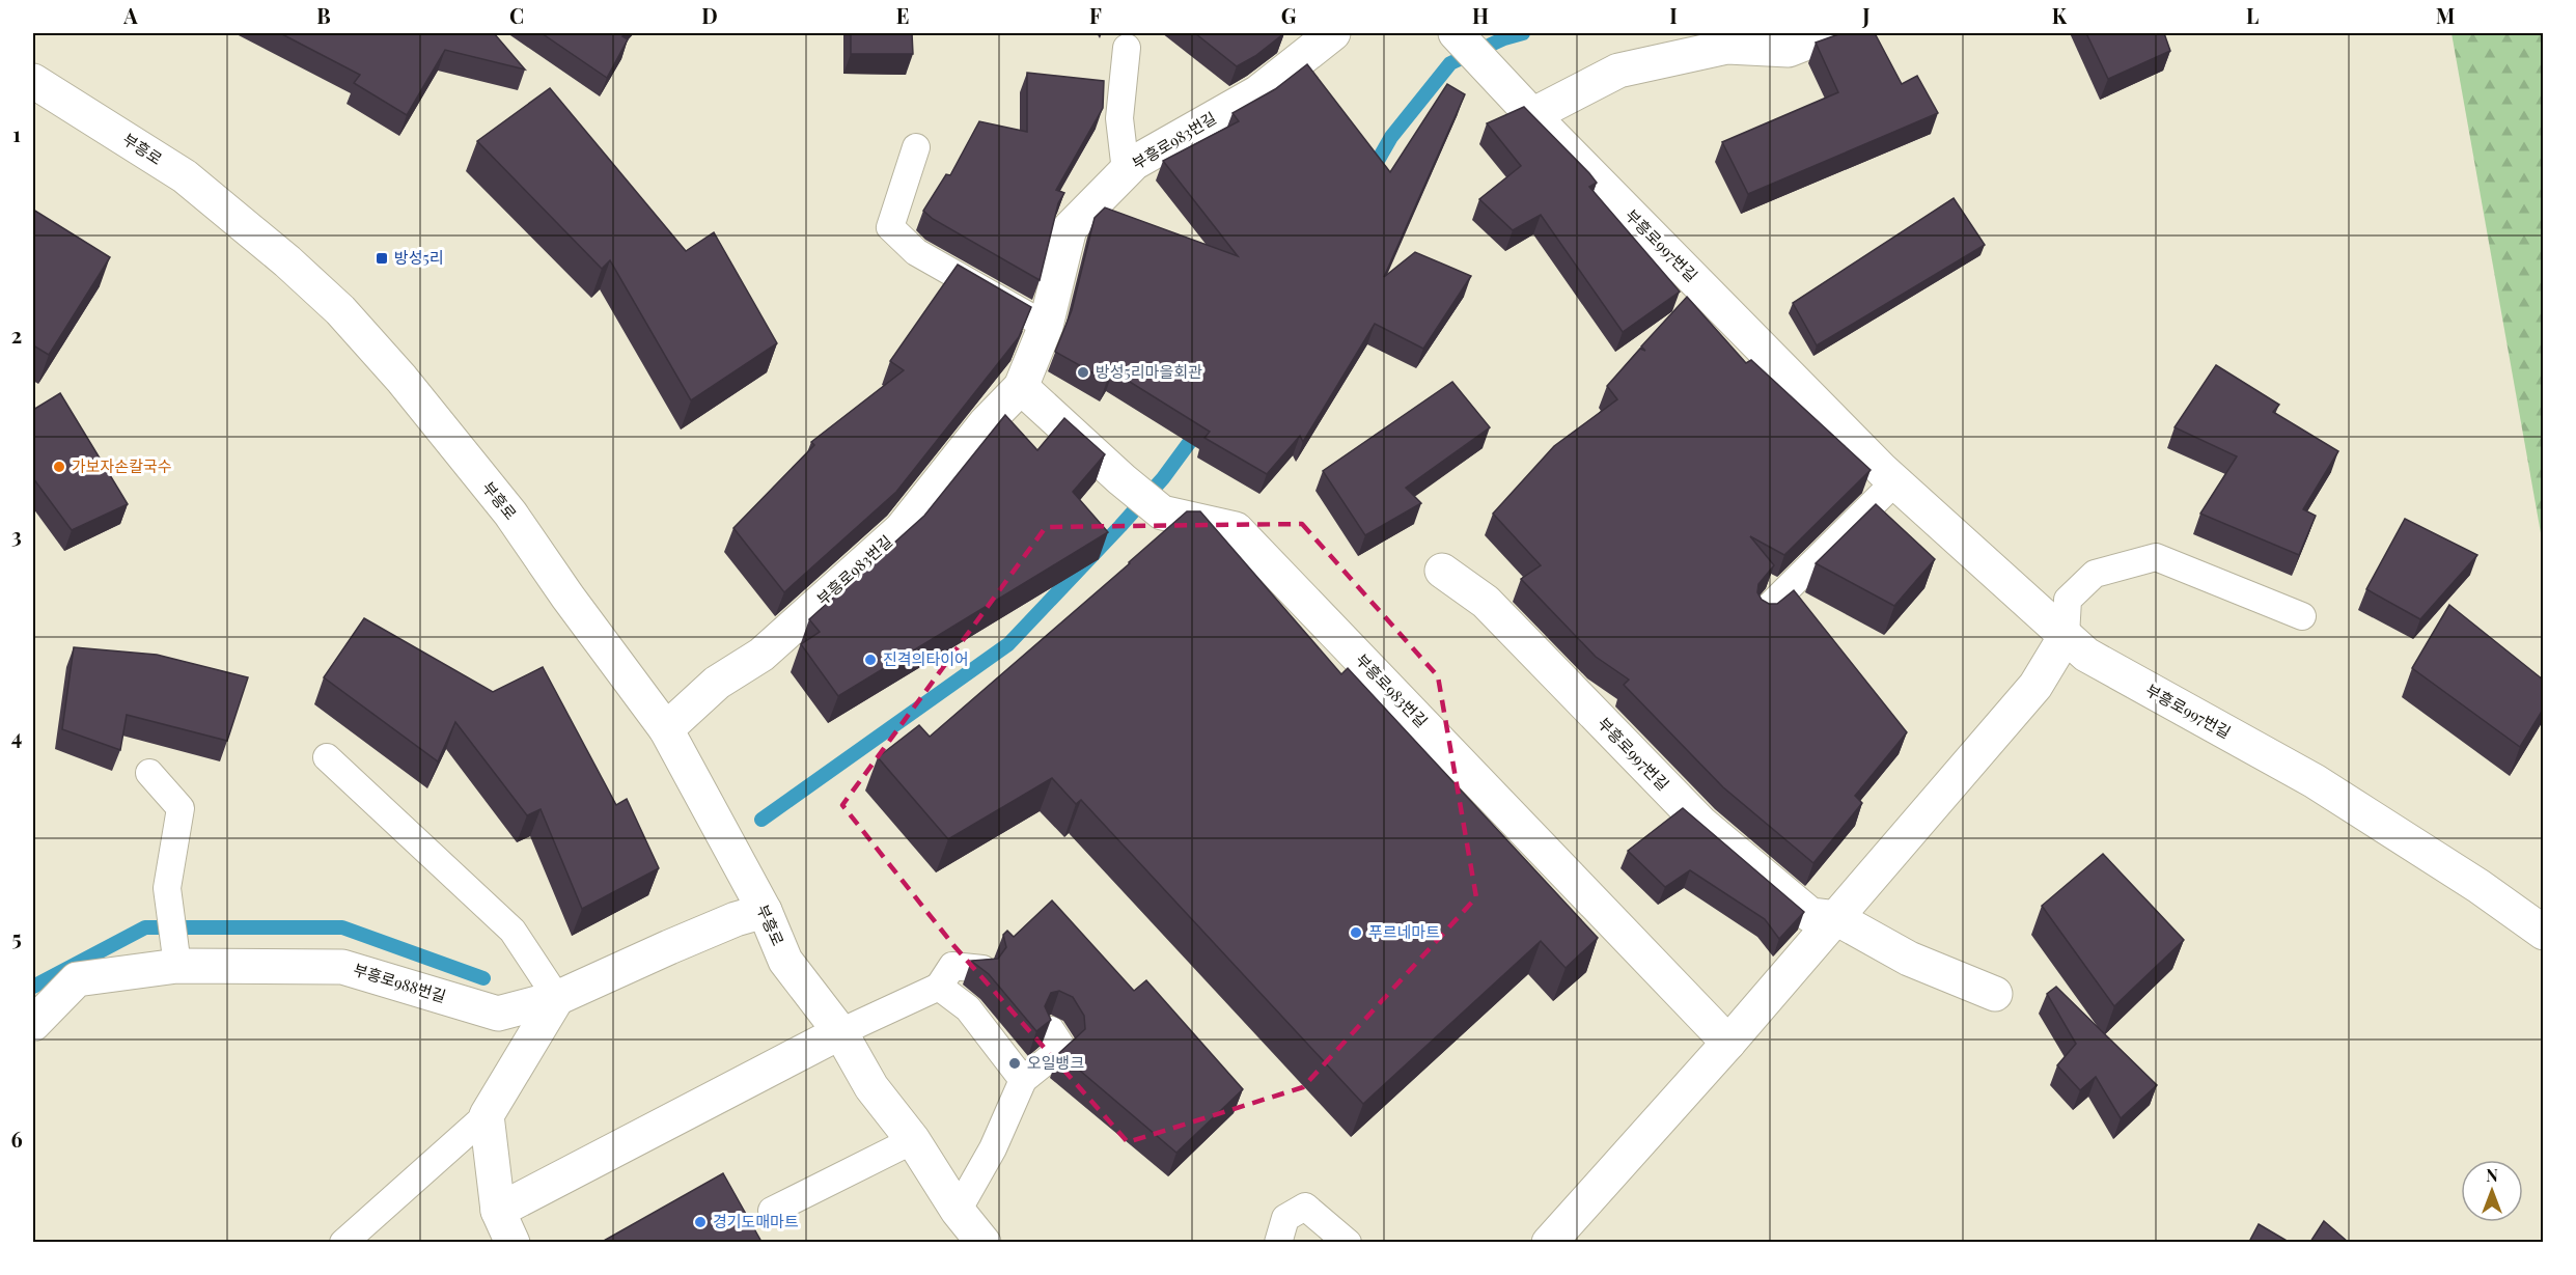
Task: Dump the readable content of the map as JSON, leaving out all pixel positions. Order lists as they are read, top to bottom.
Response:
{
  "streets": {
    "street": [
      "부흥로983번길",
      "부흥로",
      "부흥로997번길",
      "부흥로988번길"
    ]
  },
  "crossings": [
    ["부흥로983번길", "부흥로"],
    ["부흥로", "부흥로988번길"]
  ],
  "places": {
    "transit": ["방성5리"],
    "other": [
      "방성5리마을회관",
      "가보자손칼국수",
      "진격의타이어",
      "푸르네마트",
      "오일뱅크",
      "경기도매마트"
    ]
  },
  "north": "top",
  "grid": {
    "columns": [
      "A",
      "B",
      "C",
      "D",
      "E",
      "F",
      "G",
      "H",
      "I",
      "J",
      "K",
      "L",
      "M"
    ],
    "rows": [
      "1",
      "2",
      "3",
      "4",
      "5",
      "6"
    ]
  }
}
